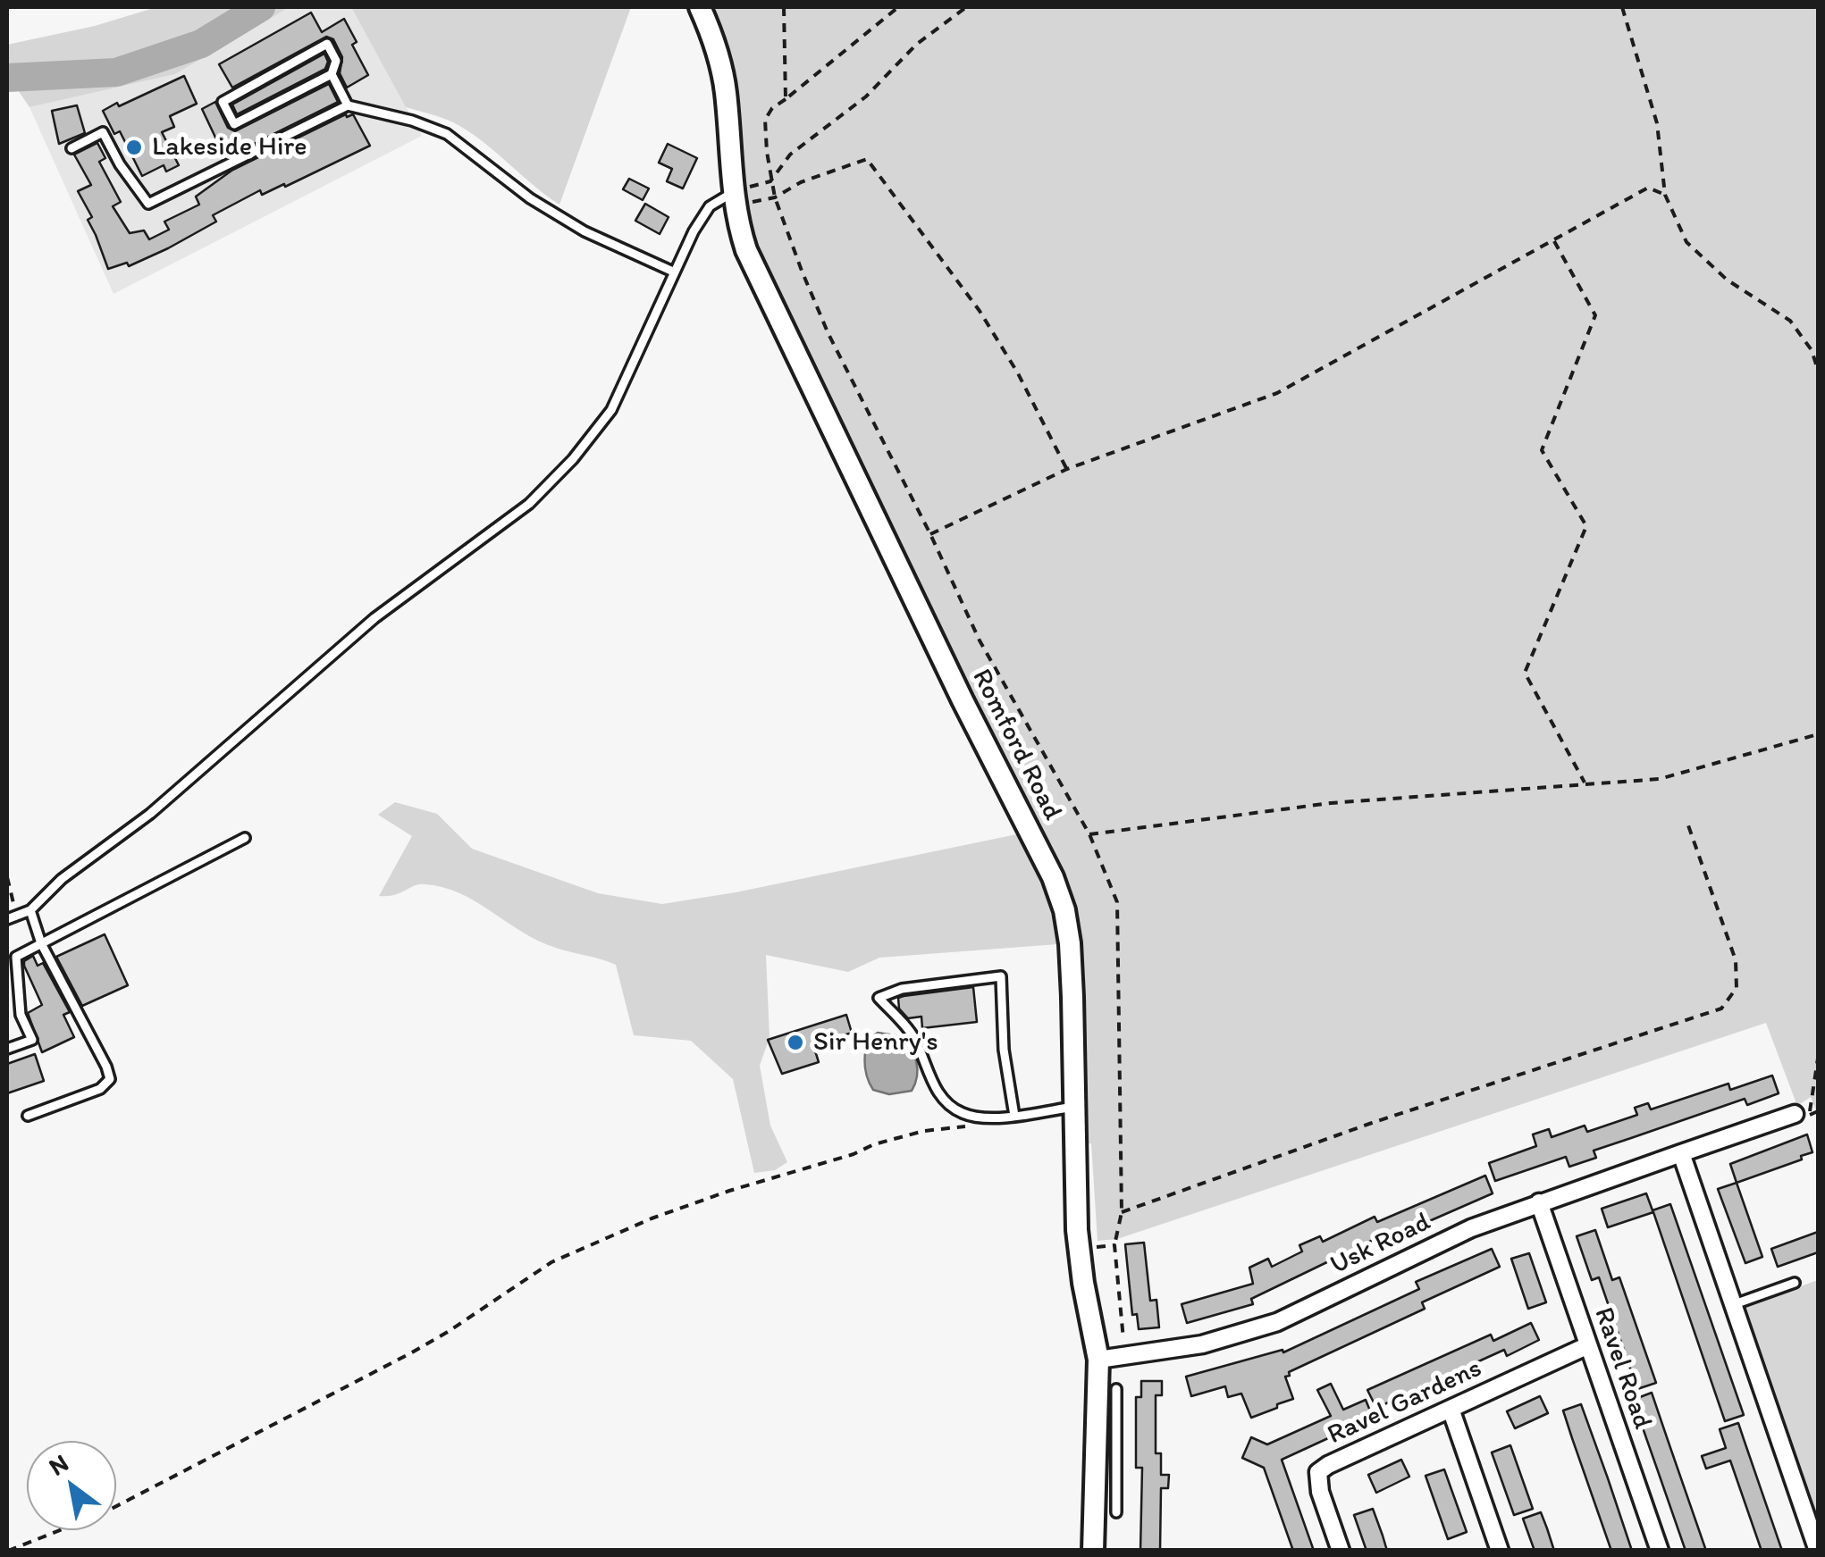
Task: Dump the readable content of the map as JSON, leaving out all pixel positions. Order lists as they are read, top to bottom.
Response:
{
  "streets": {
    "street": [
      "Romford Road",
      "Usk Road",
      "Ravel Road",
      "Ravel Gardens"
    ]
  },
  "crossings": [
    ["Romford Road", "Usk Road"],
    ["Usk Road", "Ravel Road"],
    ["Ravel Road", "Ravel Gardens"]
  ],
  "places": ["Lakeside Hire", "Sir Henry's"],
  "north": "top left"
}
